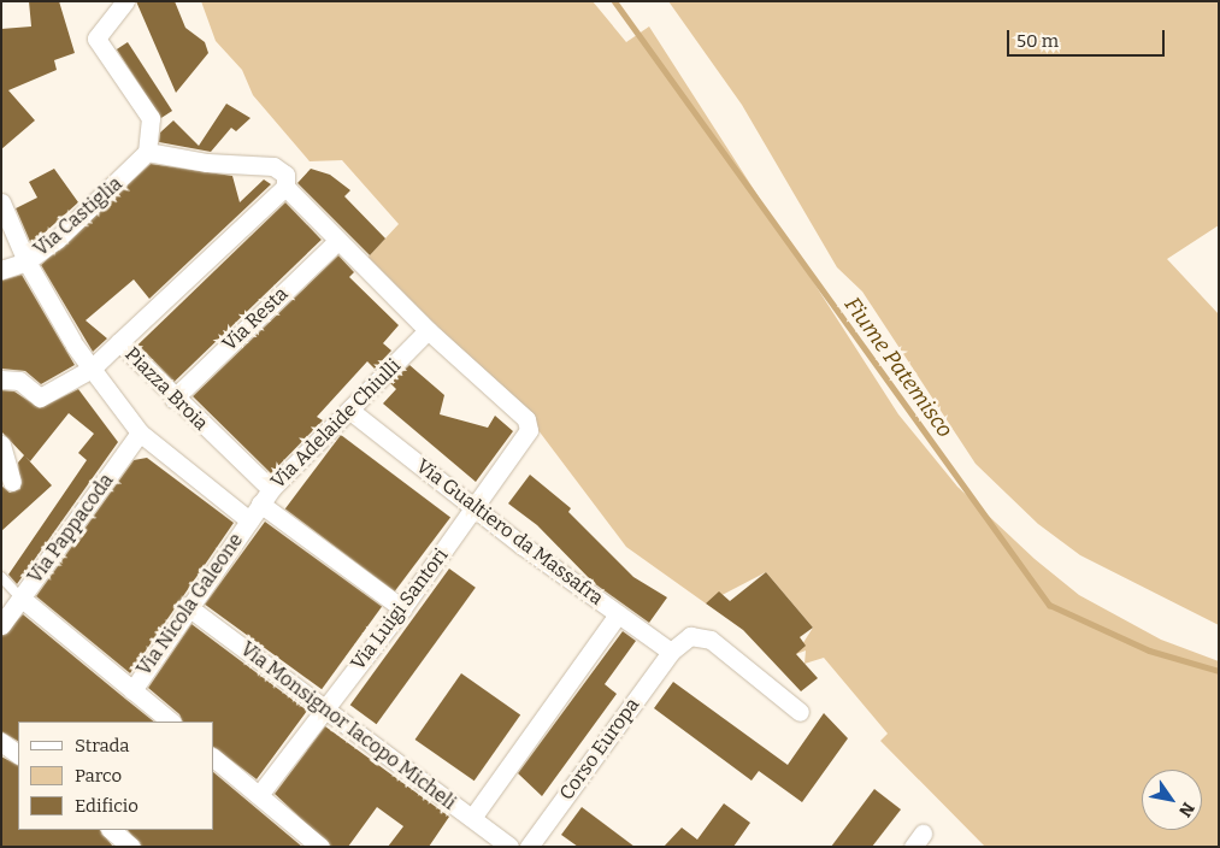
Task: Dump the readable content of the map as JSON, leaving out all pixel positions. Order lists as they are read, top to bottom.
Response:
{
  "streets": {
    "street": [
      "Via Castiglia",
      "Via Resta",
      "Piazza Broia",
      "Via Adelaide Chiulli",
      "Via Pappacoda",
      "Via Gualtiero da Massafra",
      "Via Nicola Galeone",
      "Via Luigi Santori",
      "Via Monsignor Iacopo Micheli",
      "Corso Europa"
    ]
  },
  "crossings": [
    ["Via Resta", "Piazza Broia"],
    ["Piazza Broia", "Via Adelaide Chiulli"],
    ["Piazza Broia", "Via Pappacoda"],
    ["Piazza Broia", "Via Nicola Galeone"],
    ["Piazza Broia", "Via Luigi Santori"],
    ["Via Adelaide Chiulli", "Via Gualtiero da Massafra"],
    ["Via Adelaide Chiulli", "Via Nicola Galeone"],
    ["Via Adelaide Chiulli", "Via Luigi Santori"],
    ["Via Gualtiero da Massafra", "Via Luigi Santori"],
    ["Via Gualtiero da Massafra", "Corso Europa"],
    ["Via Nicola Galeone", "Via Monsignor Iacopo Micheli"],
    ["Via Luigi Santori", "Via Monsignor Iacopo Micheli"]
  ],
  "water": ["Fiume Patemisco"],
  "legend": ["Strada", "Parco", "Edificio"],
  "scale_bar": "50 m",
  "north": "bottom right"
}
